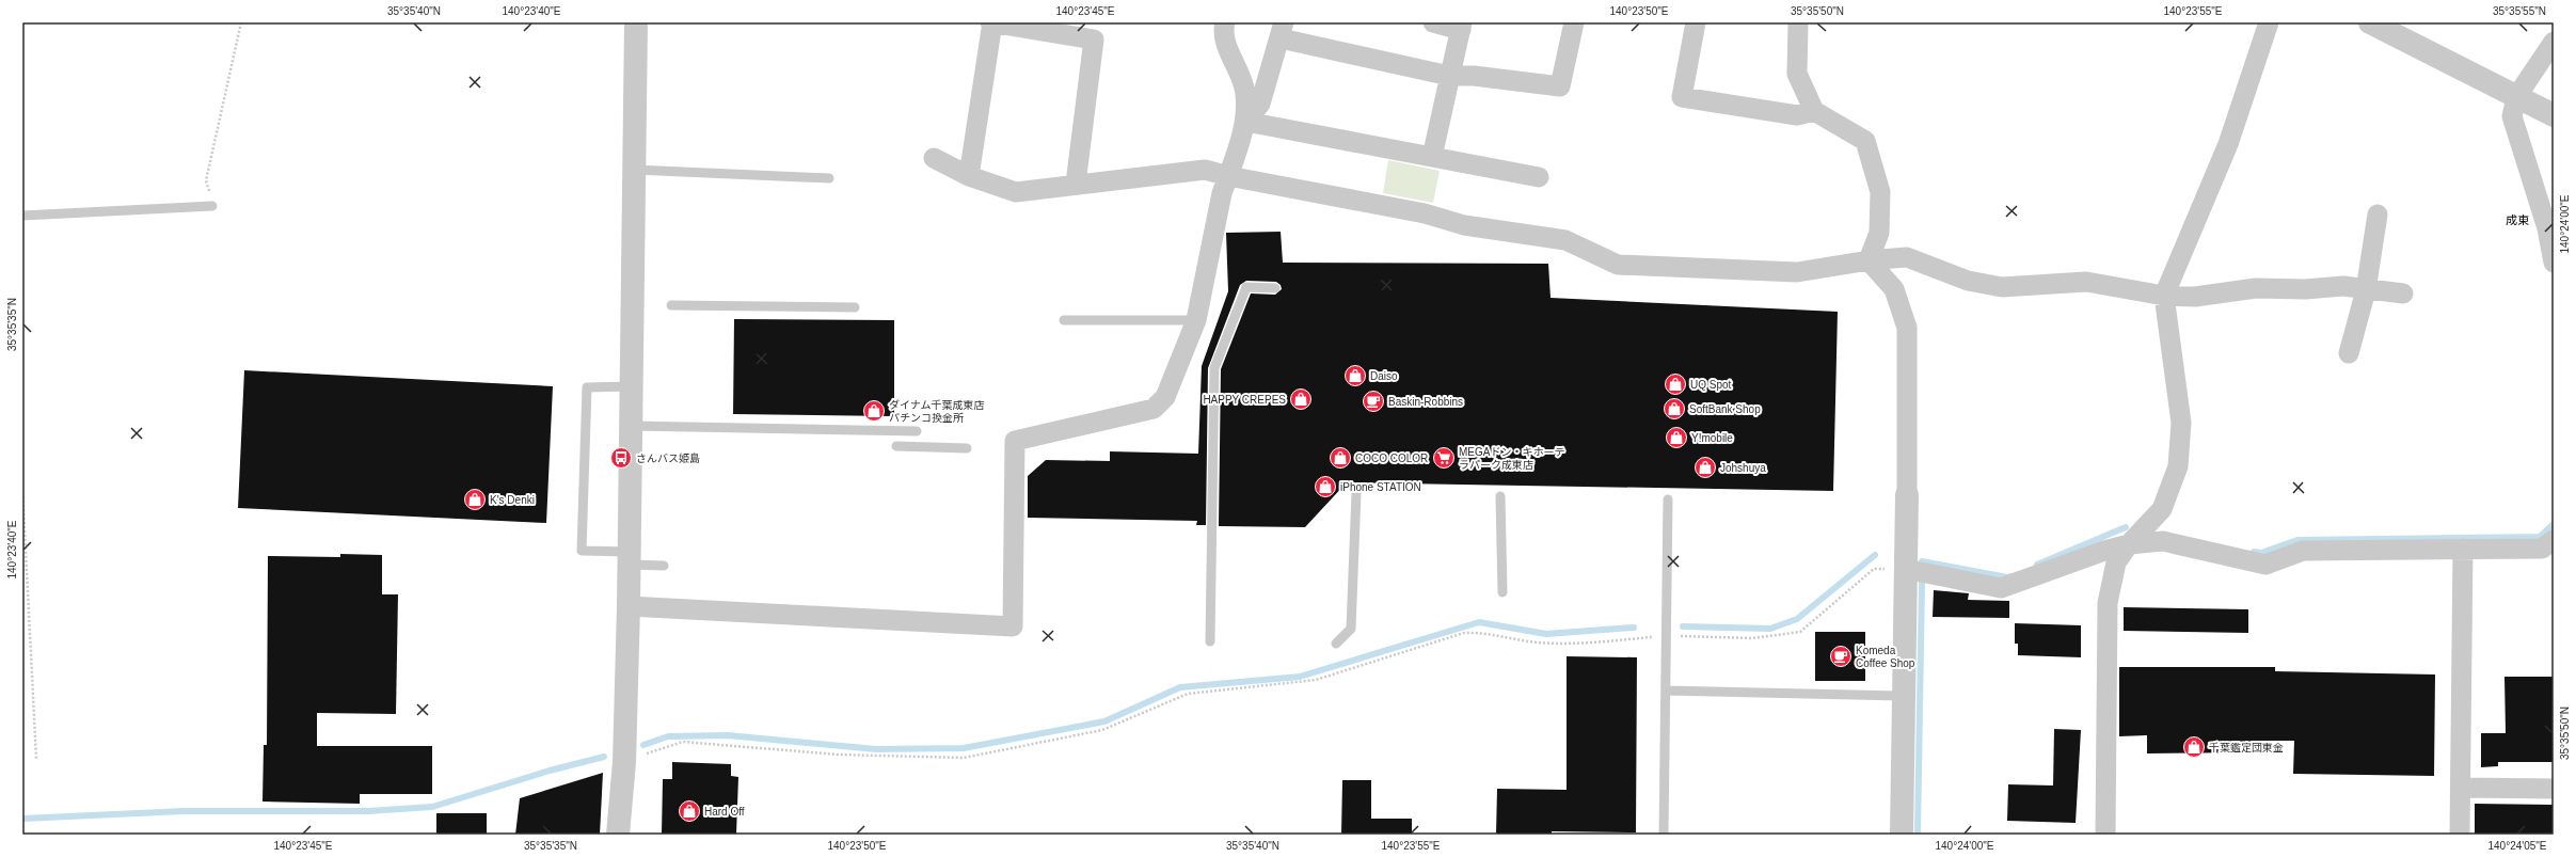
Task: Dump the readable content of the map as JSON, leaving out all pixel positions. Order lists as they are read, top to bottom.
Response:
{
  "districts": ["成東"],
  "places": {
    "shop": [
      "Daiso",
      "UQ Spot",
      "HAPPY CREPES",
      "SoftBank Shop",
      "ダイナム千葉成東店 パチンコ換金所",
      "Y!mobile",
      "COCO COLOR",
      "Johshuya",
      "iPhone STATION",
      "K's Denki",
      "千葉鑑定団東金",
      "Hard Off"
    ],
    "cafe": ["Baskin-Robbins", "Komeda Coffee Shop"],
    "bus stop": ["さんバス姫島"],
    "supermarket": ["MEGAドン・キホーテ ラパーク成東店"]
  },
  "coordinates": [
    "35°35'40\"N",
    "140°23'40\"E",
    "140°23'45\"E",
    "140°23'50\"E",
    "35°35'50\"N",
    "140°23'55\"E",
    "35°35'55\"N",
    "140°24'00\"E",
    "35°35'35\"N",
    "140°24'05\"E"
  ]
}
